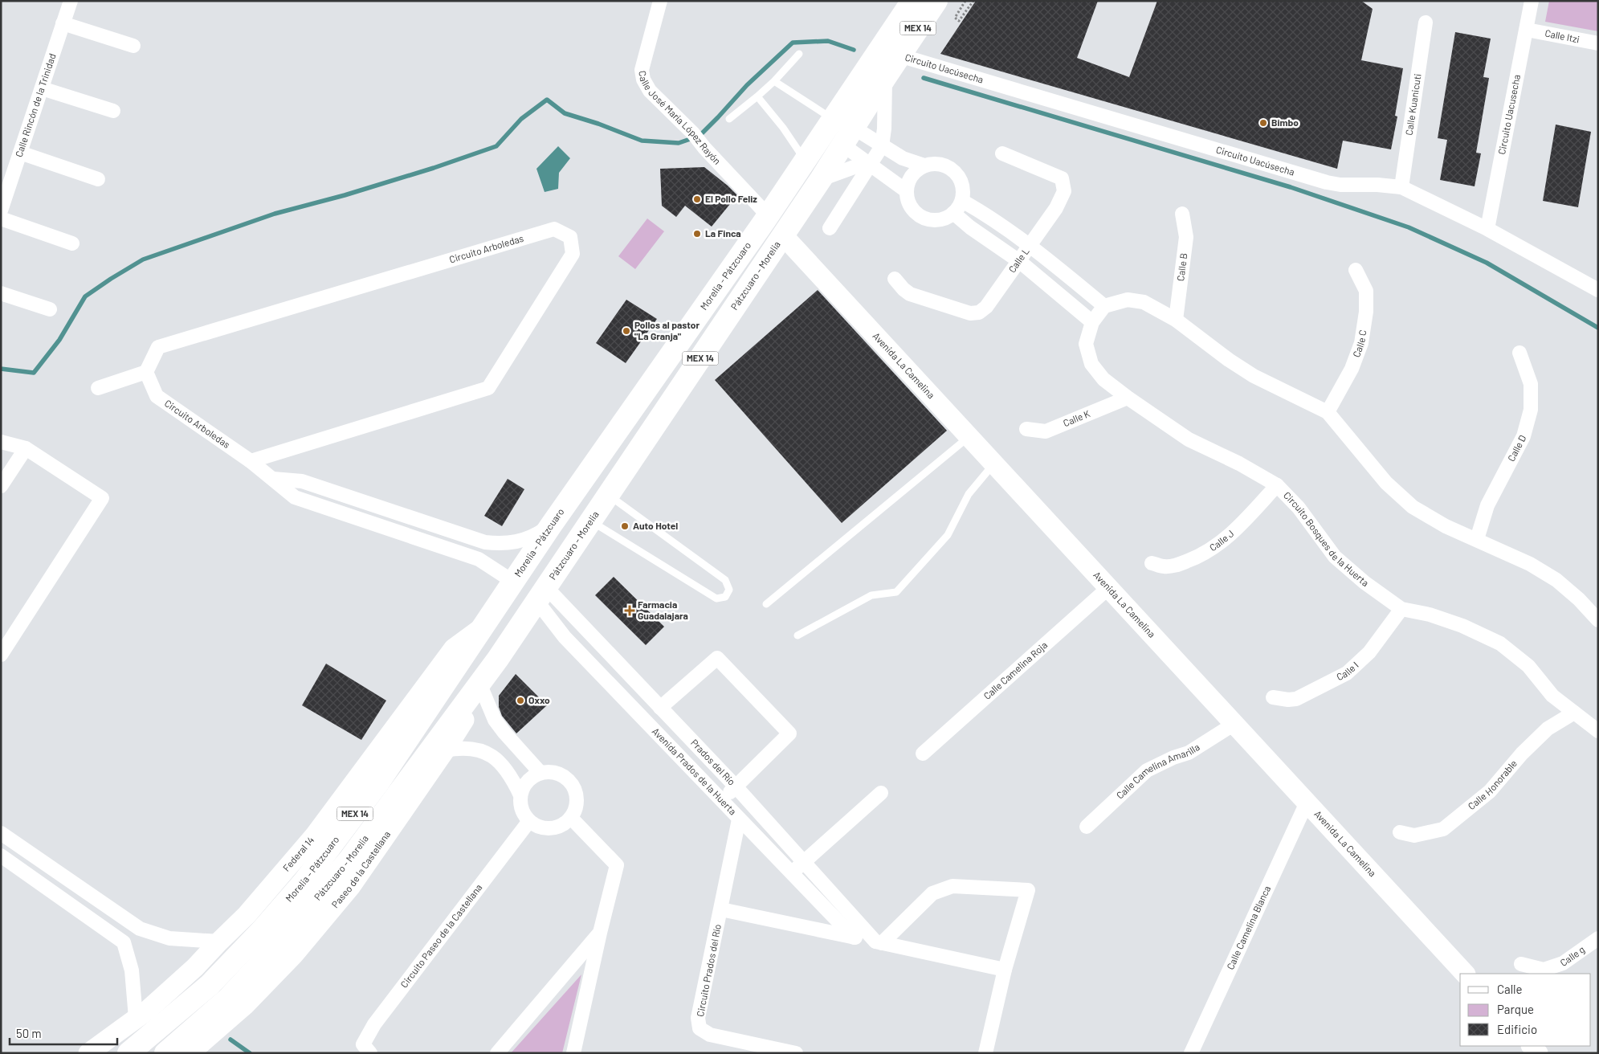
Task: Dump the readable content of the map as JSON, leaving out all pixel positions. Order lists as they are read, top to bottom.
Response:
{
  "streets": {
    "main road": ["MEX 14", "Pátzcuaro - Morelia", "Morelia - Pátzcuaro"],
    "street": [
      "Calle Itzi",
      "Circuito Uacúsecha",
      "Calle Kuanicuti",
      "Calle Rincón de la Trinidad",
      "Circuito Uacusecha",
      "Calle José María López Rayón",
      "Circuito Arboledas",
      "Calle L",
      "Calle B",
      "Calle C",
      "Avenida La Camelina",
      "Calle K",
      "Calle D",
      "Circuito Bosques de la Huerta",
      "Calle J",
      "Calle I",
      "Calle Camelina Roja",
      "Prados del Río",
      "Avenida Prados de la Huerta",
      "Calle Camelina Amarilla",
      "Calle Honorable",
      "Federal 14",
      "Paseo de la Castellana",
      "Calle Camelina Blanca",
      "Circuito Paseo de la Castellana",
      "Calle g",
      "Circuito Prados del Río"
    ]
  },
  "crossings": [
    ["Calle Itzi", "Circuito Uacusecha"],
    ["Circuito Uacúsecha", "Calle Kuanicuti"],
    ["Circuito Uacúsecha", "Circuito Uacusecha"],
    ["Circuito Uacúsecha", "Pátzcuaro - Morelia"],
    ["Calle José María López Rayón", "Morelia - Pátzcuaro"],
    ["Circuito Arboledas", "Morelia - Pátzcuaro"],
    ["Pátzcuaro - Morelia", "Avenida La Camelina"],
    ["Pátzcuaro - Morelia", "Prados del Río"],
    ["Pátzcuaro - Morelia", "Avenida Prados de la Huerta"],
    ["Pátzcuaro - Morelia", "Paseo de la Castellana"],
    ["Morelia - Pátzcuaro", "Federal 14"],
    ["Avenida La Camelina", "Calle Camelina Roja"],
    ["Avenida La Camelina", "Calle Camelina Amarilla"],
    ["Avenida La Camelina", "Calle Camelina Blanca"],
    ["Calle K", "Circuito Bosques de la Huerta"],
    ["Circuito Bosques de la Huerta", "Calle J"],
    ["Circuito Bosques de la Huerta", "Calle I"],
    ["Circuito Bosques de la Huerta", "Calle Honorable"],
    ["Prados del Río", "Avenida Prados de la Huerta"],
    ["Avenida Prados de la Huerta", "Circuito Prados del Río"]
  ],
  "places": {
    "other": [
      "Bimbo",
      "El Pollo Feliz",
      "La Finca",
      "Pollos al pastor \"La Granja\"",
      "Auto Hotel",
      "Oxxo"
    ],
    "health": ["Farmacia Guadalajara"]
  },
  "legend": ["Calle", "Parque", "Edificio"],
  "scale_bar": "50 m"
}
